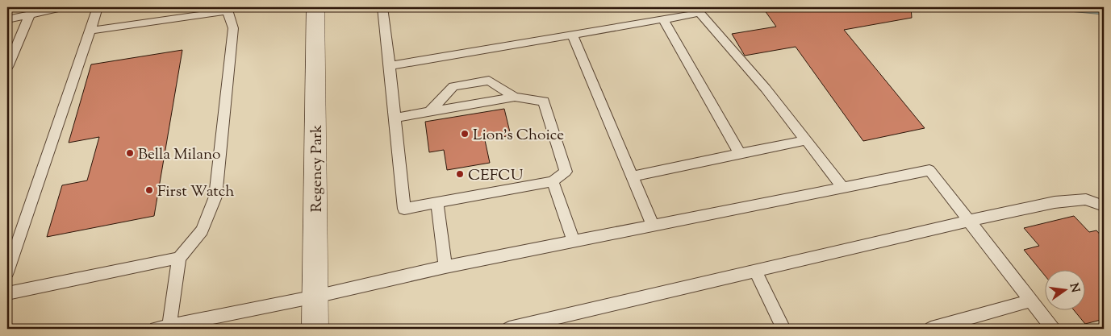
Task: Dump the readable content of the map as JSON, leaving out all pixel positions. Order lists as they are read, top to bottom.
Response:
{
  "streets": {
    "street": ["Regency Park"]
  },
  "places": [
    "Lion's Choice",
    "Bella Milano",
    "CEFCU",
    "First Watch"
  ],
  "north": "right"
}
